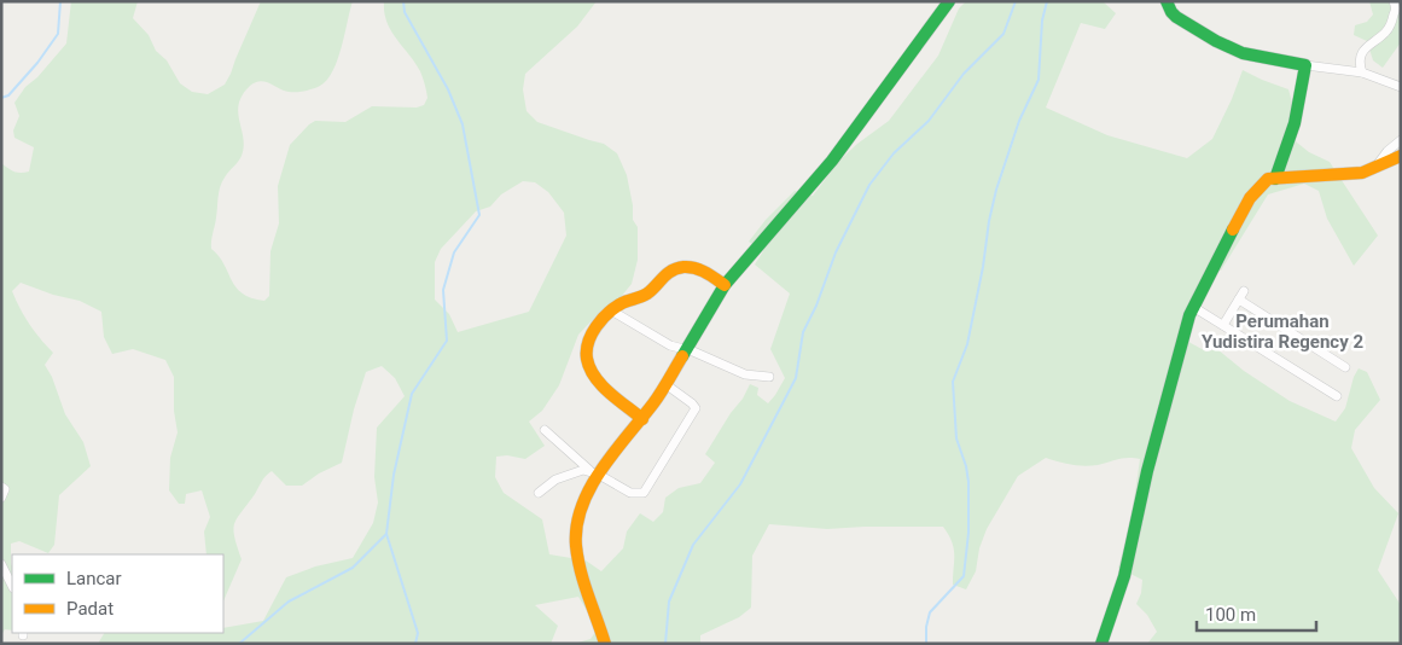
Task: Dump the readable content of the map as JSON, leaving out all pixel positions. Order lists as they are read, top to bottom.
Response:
{
  "districts": ["Perumahan Yudistira Regency 2"],
  "legend": ["Lancar", "Padat"],
  "scale_bar": "100 m"
}
